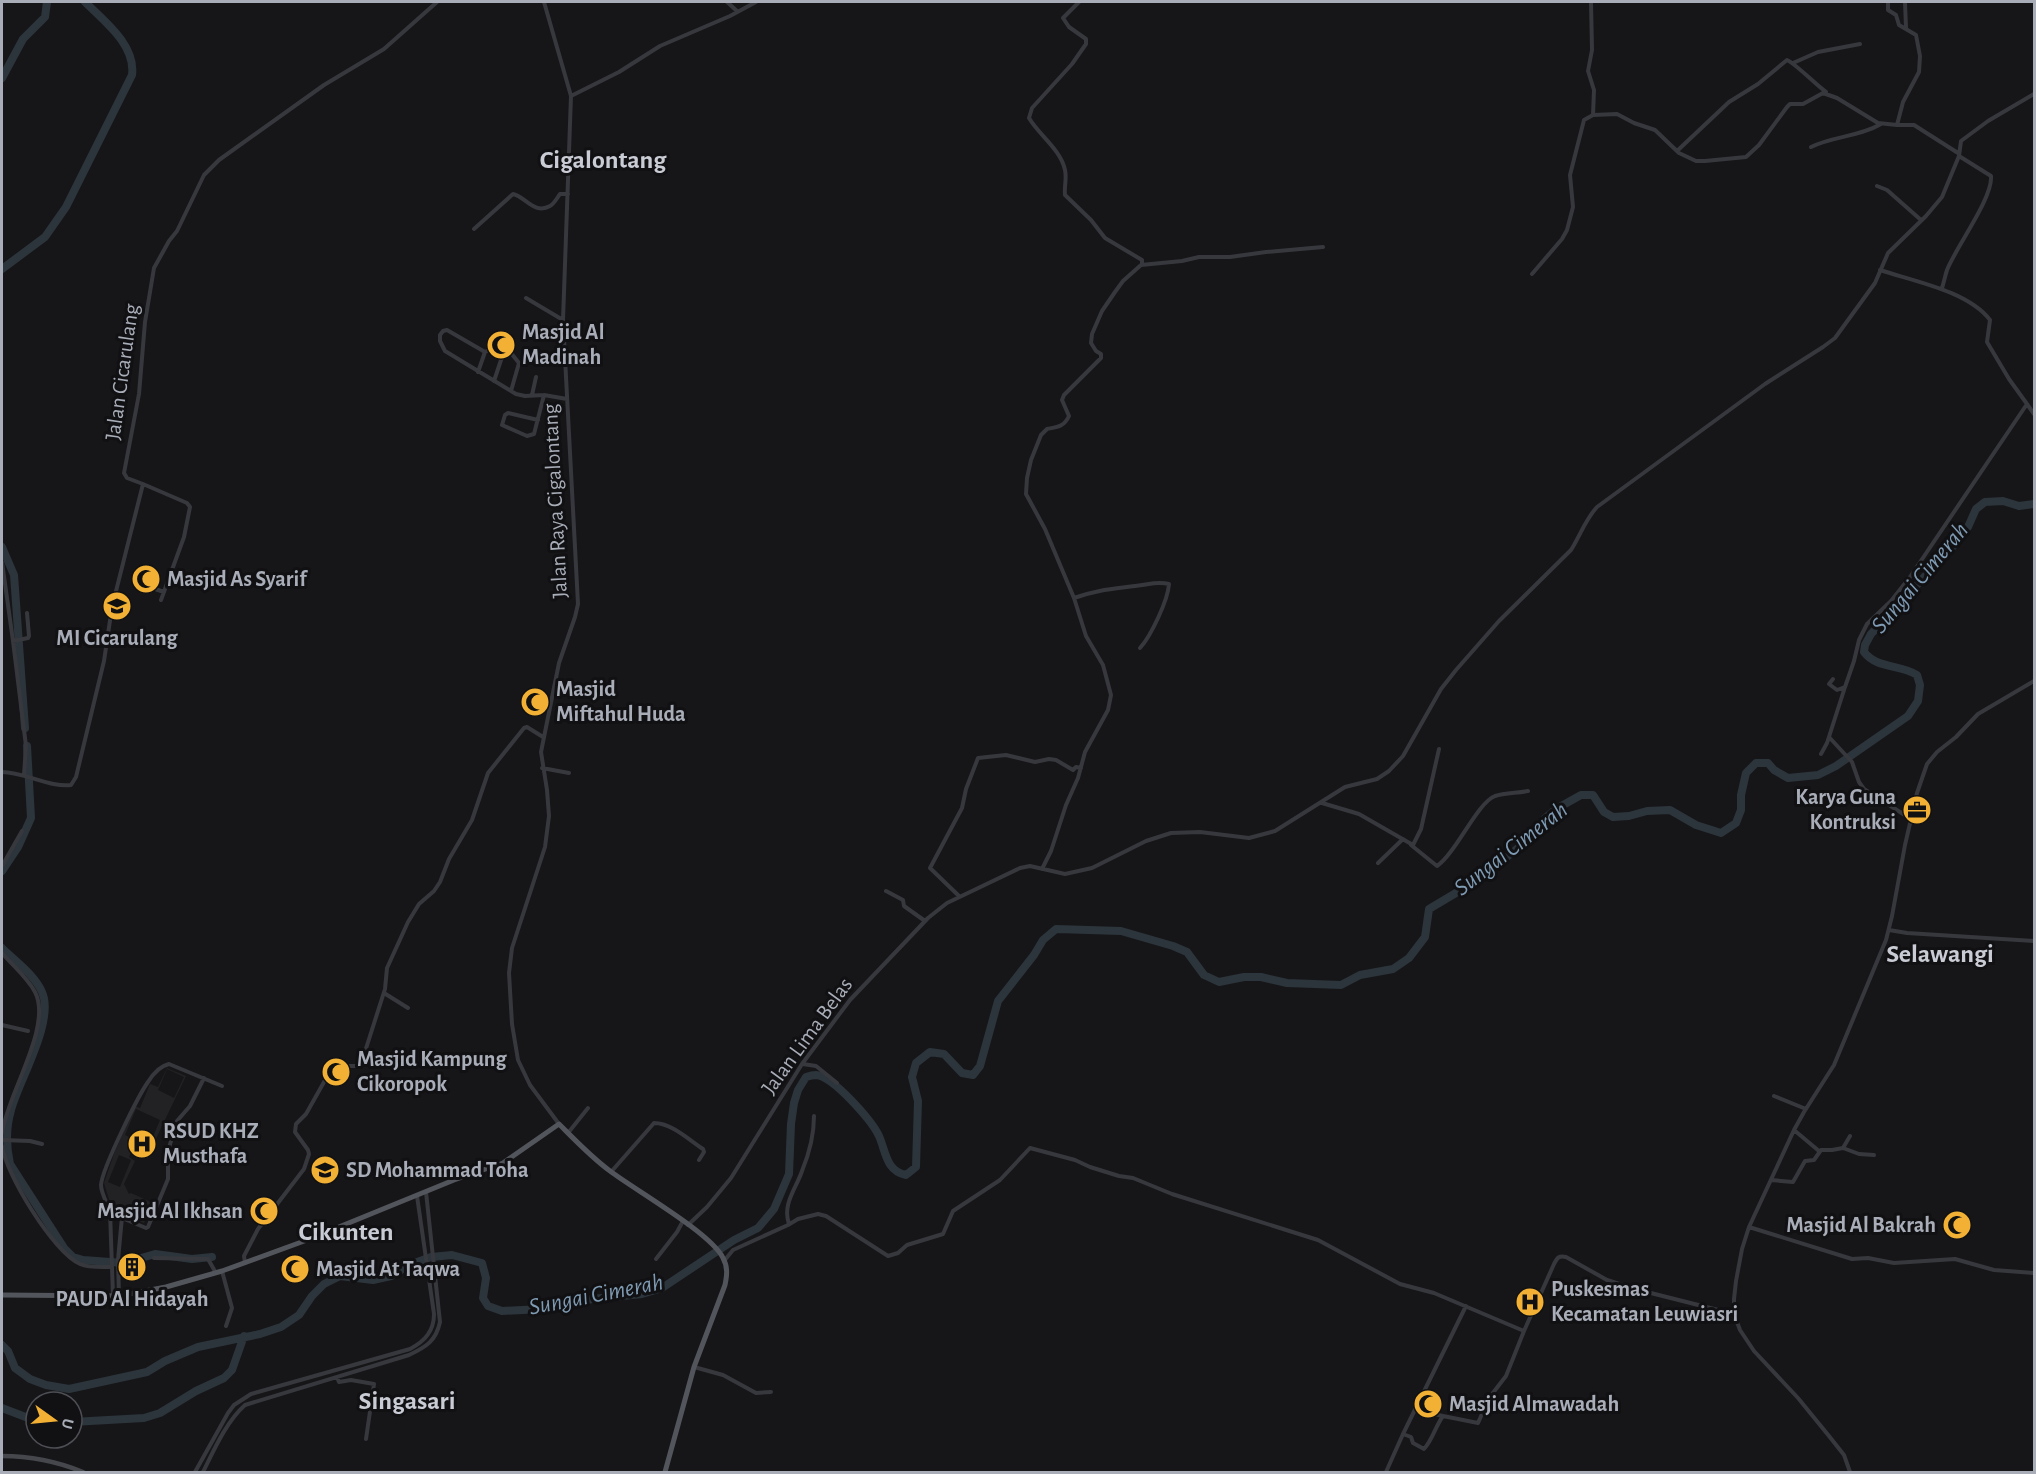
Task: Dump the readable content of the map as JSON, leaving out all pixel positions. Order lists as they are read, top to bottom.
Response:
{
  "streets": {
    "street": ["Jalan Cicarulang", "Jalan Raya Cigalontang", "Jalan Lima Belas"]
  },
  "districts": [
    "Cigalontang",
    "Selawangi",
    "Cikunten",
    "Singasari"
  ],
  "water": ["Sungai Cimerah"],
  "places": {
    "mosque": [
      "Masjid Al Madinah",
      "Masjid As Syarif",
      "Masjid Miftahul Huda",
      "Masjid Kampung Cikoropok",
      "Masjid Al Ikhsan",
      "Masjid Al Bakrah",
      "Masjid At Taqwa",
      "Masjid Almawadah"
    ],
    "school or university": ["MI Cicarulang", "SD Mohammad Toha"],
    "office": ["Karya Guna Kontruksi"],
    "hospital": ["RSUD KHZ Musthafa", "Puskesmas Kecamatan Leuwiasri"],
    "building": ["PAUD Al Hidayah"]
  },
  "north": "right"
}
